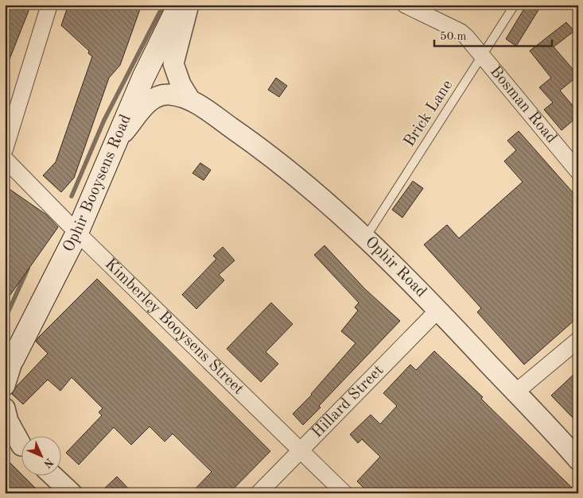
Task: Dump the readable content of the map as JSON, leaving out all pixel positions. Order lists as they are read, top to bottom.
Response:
{
  "streets": {
    "main road": ["Ophir Booysens Road"],
    "street": [
      "Bosman Road",
      "Ophir Road",
      "Kimberley Booysens Street",
      "Hillard Street"
    ],
    "lane": ["Brick Lane"]
  },
  "crossings": [
    ["Bosman Road", "Brick Lane"],
    ["Brick Lane", "Ophir Road"],
    ["Ophir Booysens Road", "Kimberley Booysens Street"],
    ["Ophir Road", "Hillard Street"],
    ["Kimberley Booysens Street", "Hillard Street"]
  ],
  "scale_bar": "50 m",
  "north": "bottom right"
}
